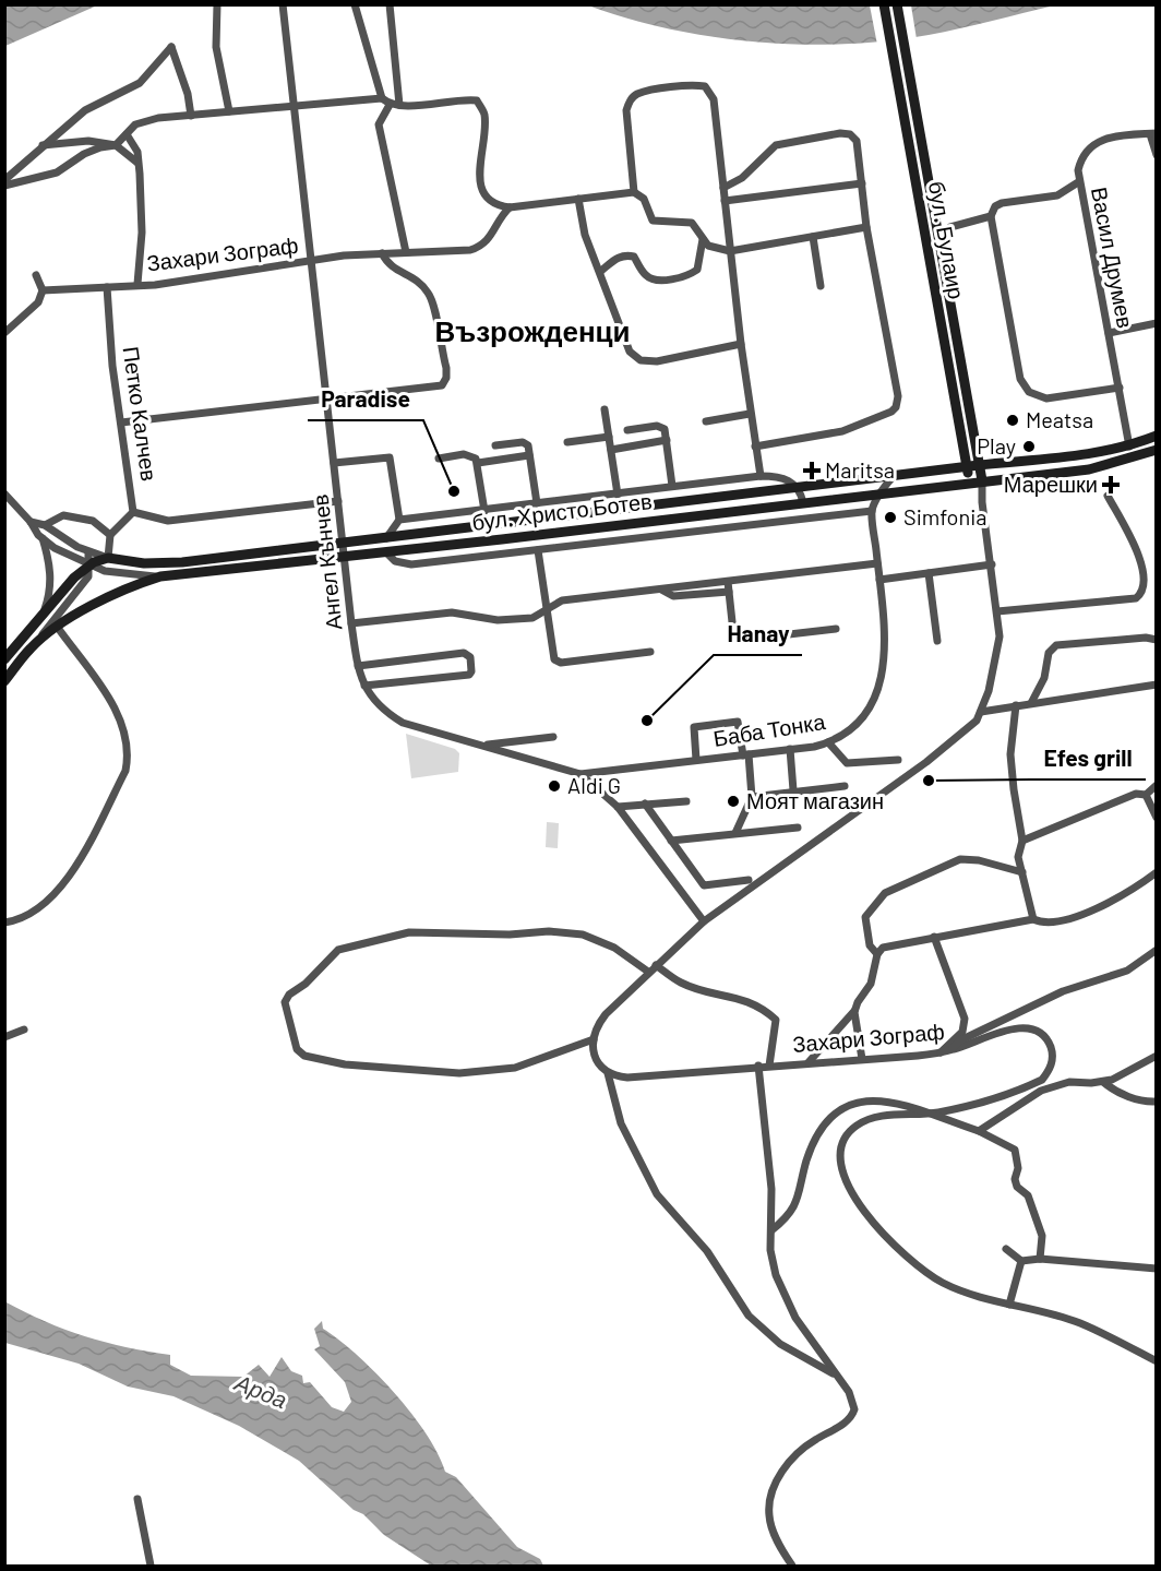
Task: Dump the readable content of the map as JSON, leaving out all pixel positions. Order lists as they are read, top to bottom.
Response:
{
  "streets": {
    "main road": ["бул. Булаир", "бул. Христо Ботев"],
    "street": [
      "Захари Зограф",
      "Васил Друмев",
      "Петко Калчев",
      "Ангел Кънчев",
      "Баба Тонка"
    ]
  },
  "crossings": [
    ["бул. Булаир", "бул. Христо Ботев"],
    ["Захари Зограф", "Петко Калчев"],
    ["Захари Зограф", "Ангел Кънчев"],
    ["Васил Друмев", "бул. Христо Ботев"],
    ["бул. Христо Ботев", "Ангел Кънчев"],
    ["Ангел Кънчев", "Баба Тонка"]
  ],
  "districts": ["Възрожденци"],
  "water": ["Арда"],
  "places": {
    "other": [
      "Meatsa",
      "Play",
      "Paradise",
      "Simfonia",
      "Hanay",
      "Efes grill",
      "Aldi G",
      "Моят магазин"
    ],
    "health": ["Maritsa", "Марешки"]
  }
}
